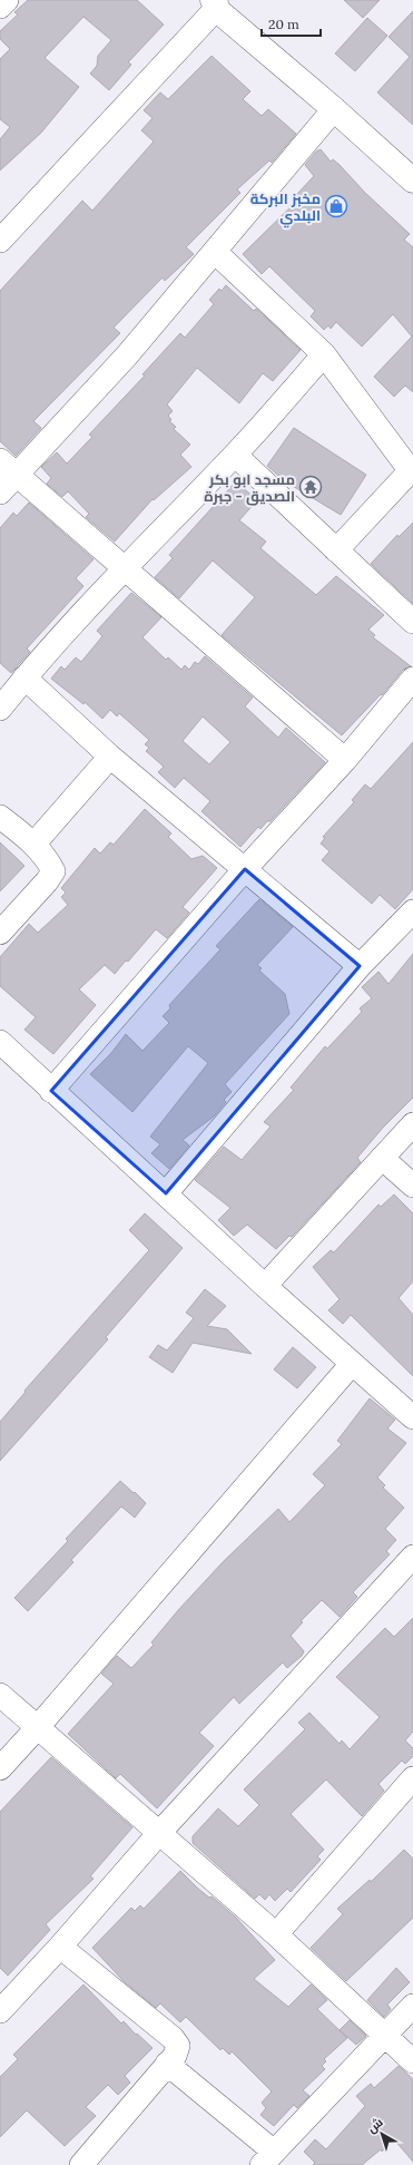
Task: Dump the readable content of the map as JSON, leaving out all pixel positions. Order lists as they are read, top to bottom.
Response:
{
  "places": {
    "shop": ["مخبز البركة البلدي"],
    "temple": ["مسجد ابو بكر الصديق - جبرة"]
  },
  "scale_bar": "20 m",
  "north": "top left"
}
